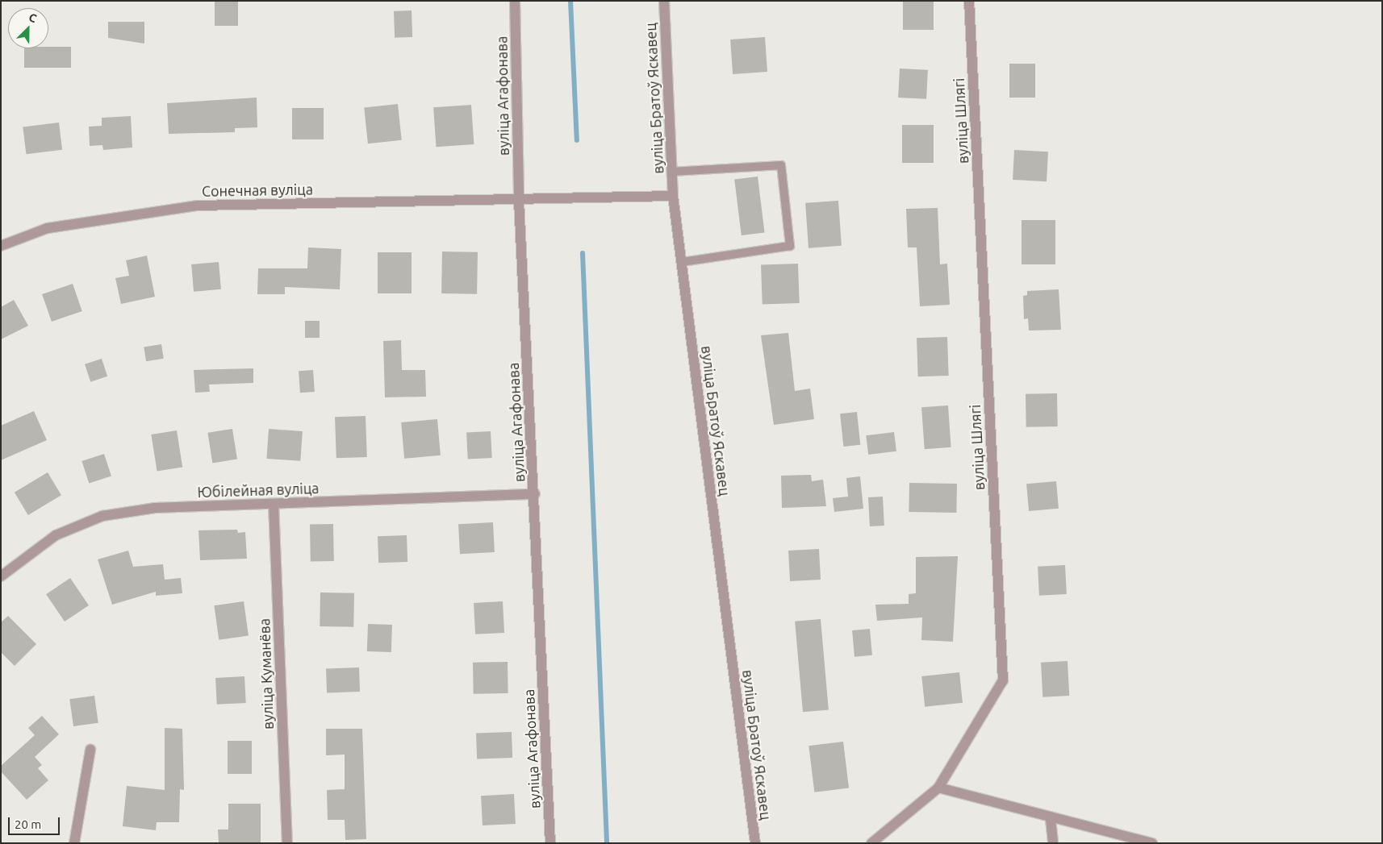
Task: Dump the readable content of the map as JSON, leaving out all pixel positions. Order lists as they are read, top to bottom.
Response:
{
  "streets": {
    "street": [
      "вуліца Агафонава",
      "вуліца Братоў Яскавец",
      "вуліца Шлягі",
      "Сонечная вуліца",
      "Юбілейная вуліца",
      "вуліца Куманёва"
    ]
  },
  "crossings": [
    ["вуліца Агафонава", "Сонечная вуліца"],
    ["вуліца Агафонава", "Юбілейная вуліца"],
    ["вуліца Братоў Яскавец", "Сонечная вуліца"],
    ["Юбілейная вуліца", "вуліца Куманёва"]
  ],
  "scale_bar": "20 m",
  "north": "top right"
}
